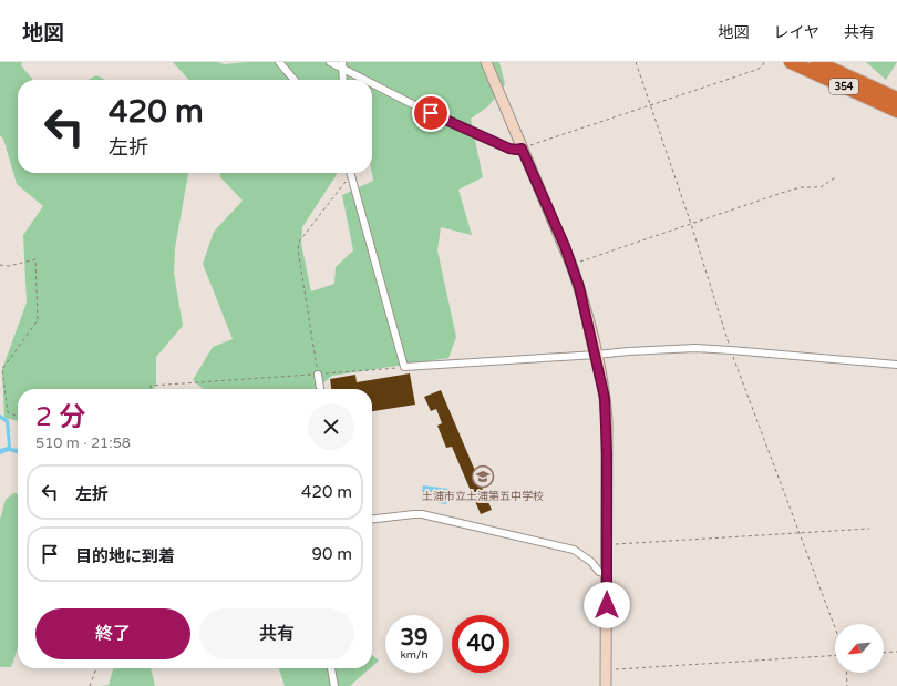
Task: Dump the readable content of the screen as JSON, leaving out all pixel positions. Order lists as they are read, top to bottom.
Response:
{
  "streets": {
    "highway": ["354"]
  },
  "places": {
    "school or university": ["土浦市立土浦第五中学校"]
  },
  "north": "bottom left",
  "page": {
    "header": "地図",
    "nav": ["地図", "レイヤ", "共有"],
    "turn": ["420 m", "左折"],
    "heading": ["2 分", "510 m · 21:58"],
    "list": [
      {
        "name": "左折",
        "value": "420 m"
      },
      {
        "name": "目的地に到着",
        "value": "90 m"
      }
    ],
    "buttons": ["終了", "共有"],
    "speed": "39 km/h",
    "limit": "40"
  }
}
